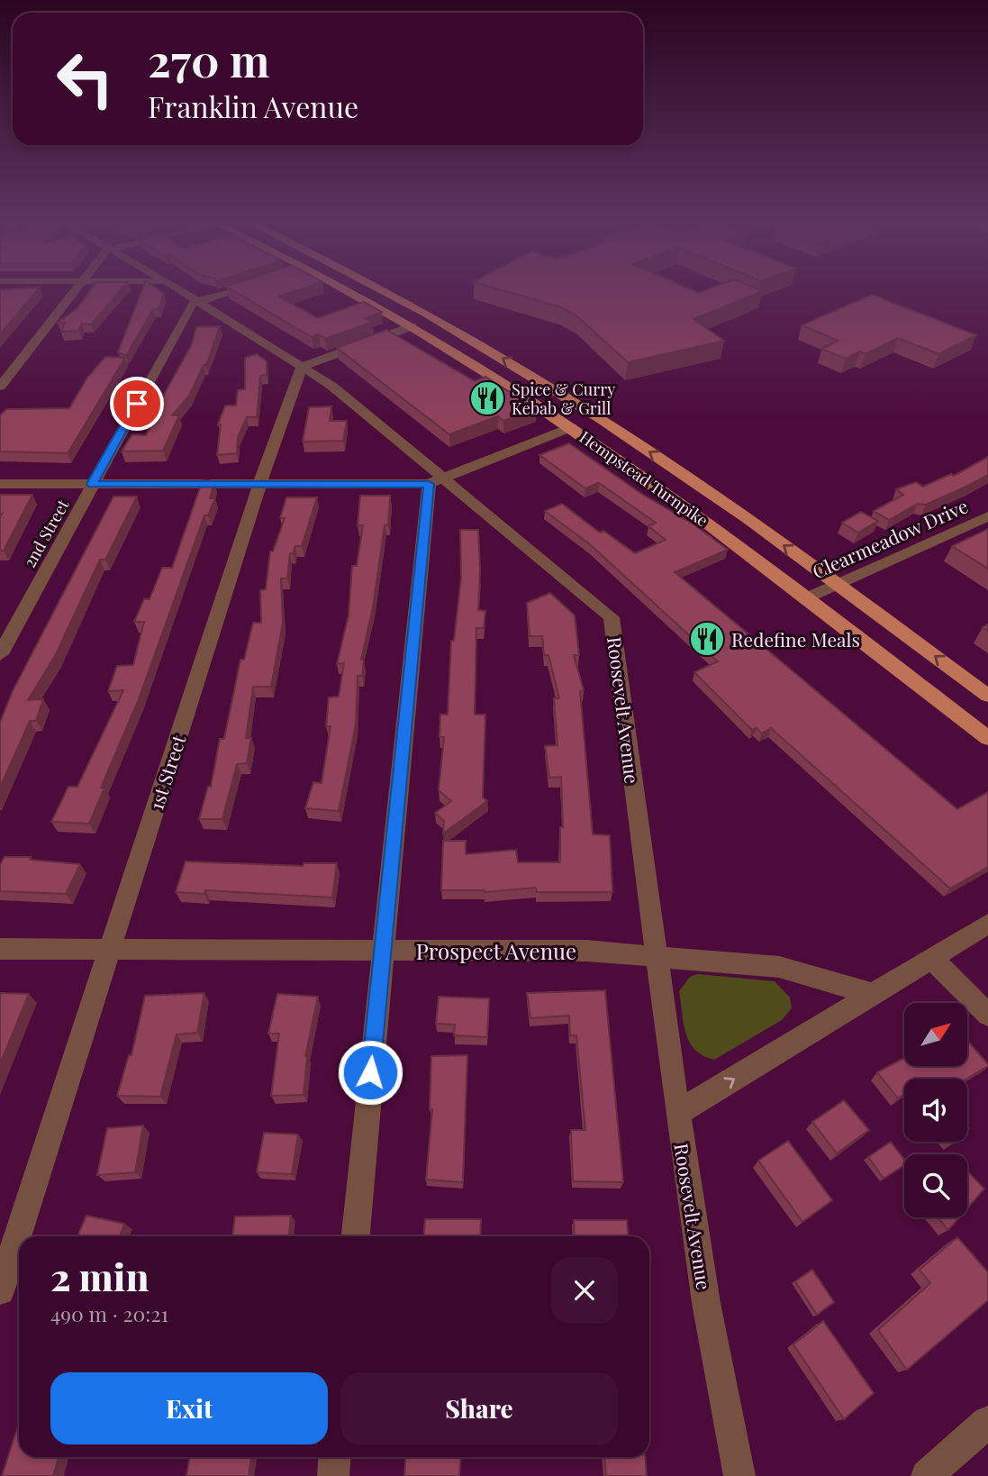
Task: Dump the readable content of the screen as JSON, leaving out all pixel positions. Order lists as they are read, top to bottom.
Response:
{
  "streets": {
    "main road": ["Hempstead Turnpike"],
    "street": [
      "2nd Street",
      "Clearmeadow Drive",
      "Roosevelt Avenue",
      "1st Street",
      "Prospect Avenue"
    ]
  },
  "crossings": [
    ["Hempstead Turnpike", "Clearmeadow Drive"],
    ["2nd Street", "Roosevelt Avenue"],
    ["Roosevelt Avenue", "1st Street"],
    ["Roosevelt Avenue", "Prospect Avenue"],
    ["1st Street", "Prospect Avenue"]
  ],
  "places": {
    "restaurant": ["Spice & Curry Kebab & Grill", "Redefine Meals"]
  },
  "north": "top right",
  "page": {
    "turn": ["270 m", "Franklin Avenue"],
    "heading": ["2 min", "490 m · 20:21"],
    "buttons": ["Exit", "Share"]
  }
}
